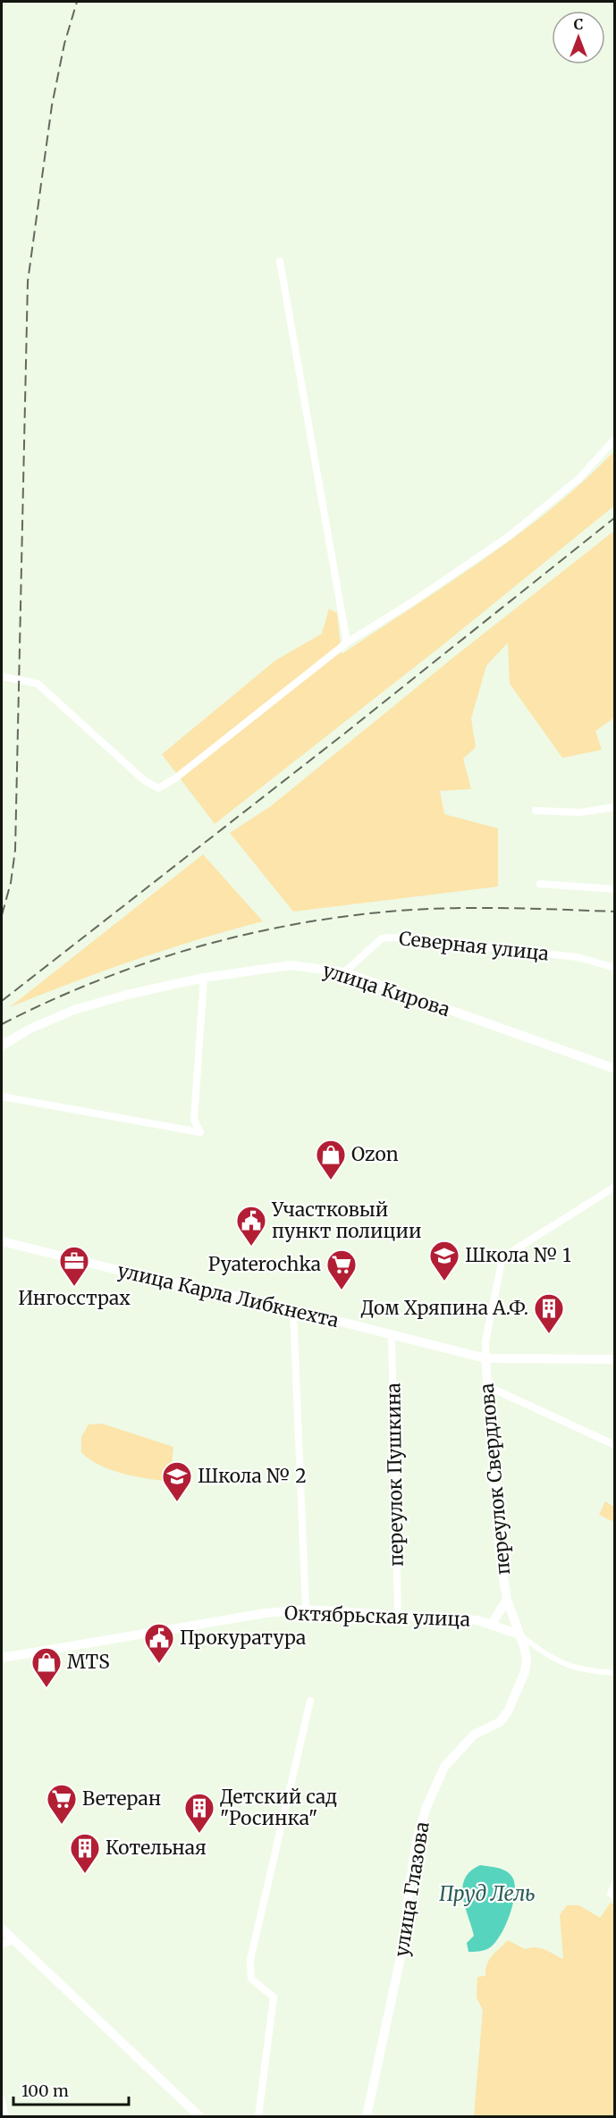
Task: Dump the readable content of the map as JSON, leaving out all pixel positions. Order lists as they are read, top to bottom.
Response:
{
  "streets": {
    "street": [
      "Северная улица",
      "улица Кирова",
      "улица Карла Либкнехта",
      "переулок Пушкина",
      "переулок Свердлова",
      "Октябрьская улица",
      "улица Глазова"
    ]
  },
  "crossings": [
    ["Северная улица", "улица Кирова"],
    ["улица Карла Либкнехта", "переулок Пушкина"],
    ["улица Карла Либкнехта", "переулок Свердлова"],
    ["переулок Пушкина", "Октябрьская улица"],
    ["переулок Свердлова", "Октябрьская улица"],
    ["переулок Свердлова", "улица Глазова"],
    ["Октябрьская улица", "улица Глазова"]
  ],
  "water": ["Пруд Лель"],
  "places": {
    "shop": ["Ozon", "MTS"],
    "public building": ["Участковый пункт полиции", "Прокуратура"],
    "school or university": ["Школа № 1", "Школа № 2"],
    "office": ["Ингосстрах"],
    "supermarket": ["Pyaterochka", "Ветеран"],
    "building": ["Дом Хряпина А.Ф.", "Детский сад \"Росинка\"", "Котельная"]
  },
  "scale_bar": "100 m",
  "north": "top"
}
